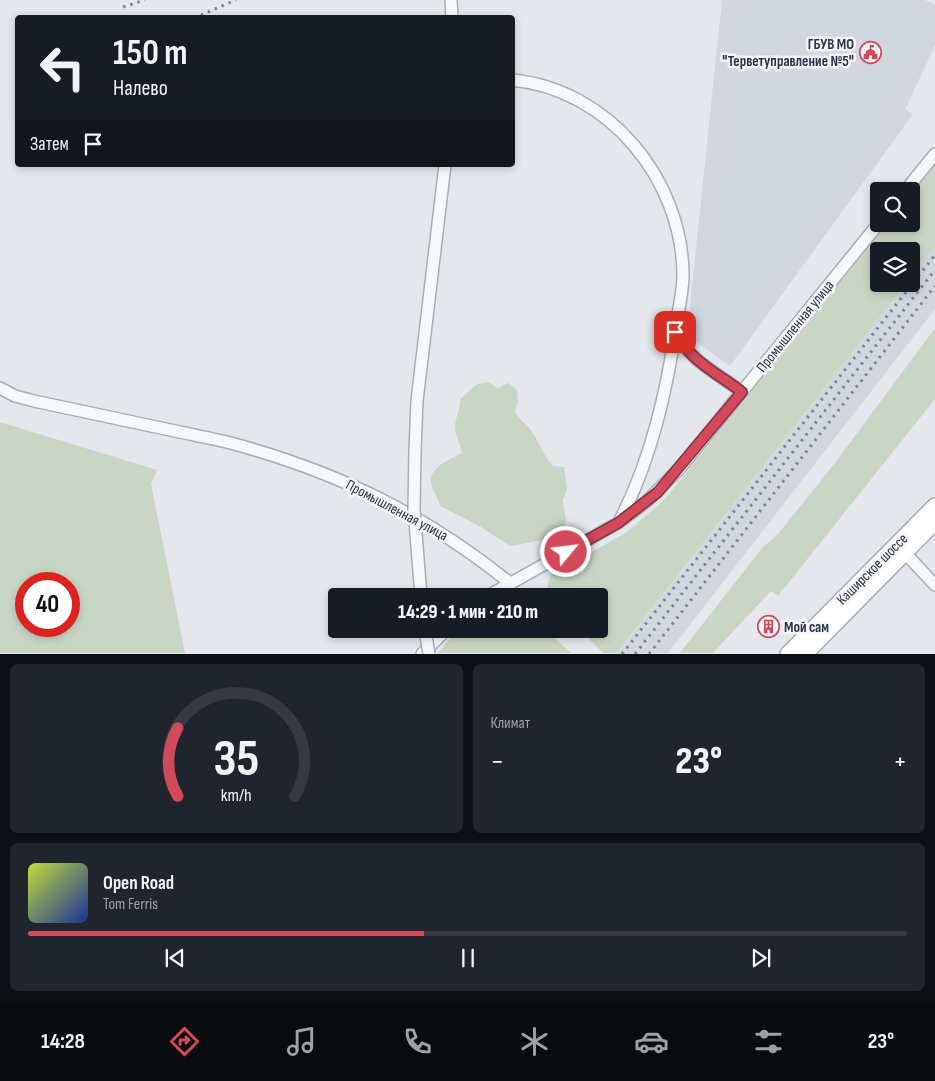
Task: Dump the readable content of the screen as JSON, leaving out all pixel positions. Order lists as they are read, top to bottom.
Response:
{
  "streets": {
    "main road": ["Каширское шоссе"],
    "street": ["Промышленная улица"]
  },
  "places": {
    "public building": ["ГБУВ МО \"Терветуправление №5\""],
    "building": ["Мой сам"]
  },
  "page": {
    "turn": ["150 m", "Налево"],
    "then": "Затем",
    "limit": "40",
    "trip": "14:29 · 1 мин · 210 m",
    "tile": "Климат",
    "heat": ["−", "23°", "+"],
    "song": ["Open Road", "Tom Ferris"],
    "tabs": ["14:28", "23°"],
    "gauge": ["35", "km/h"]
  }
}
